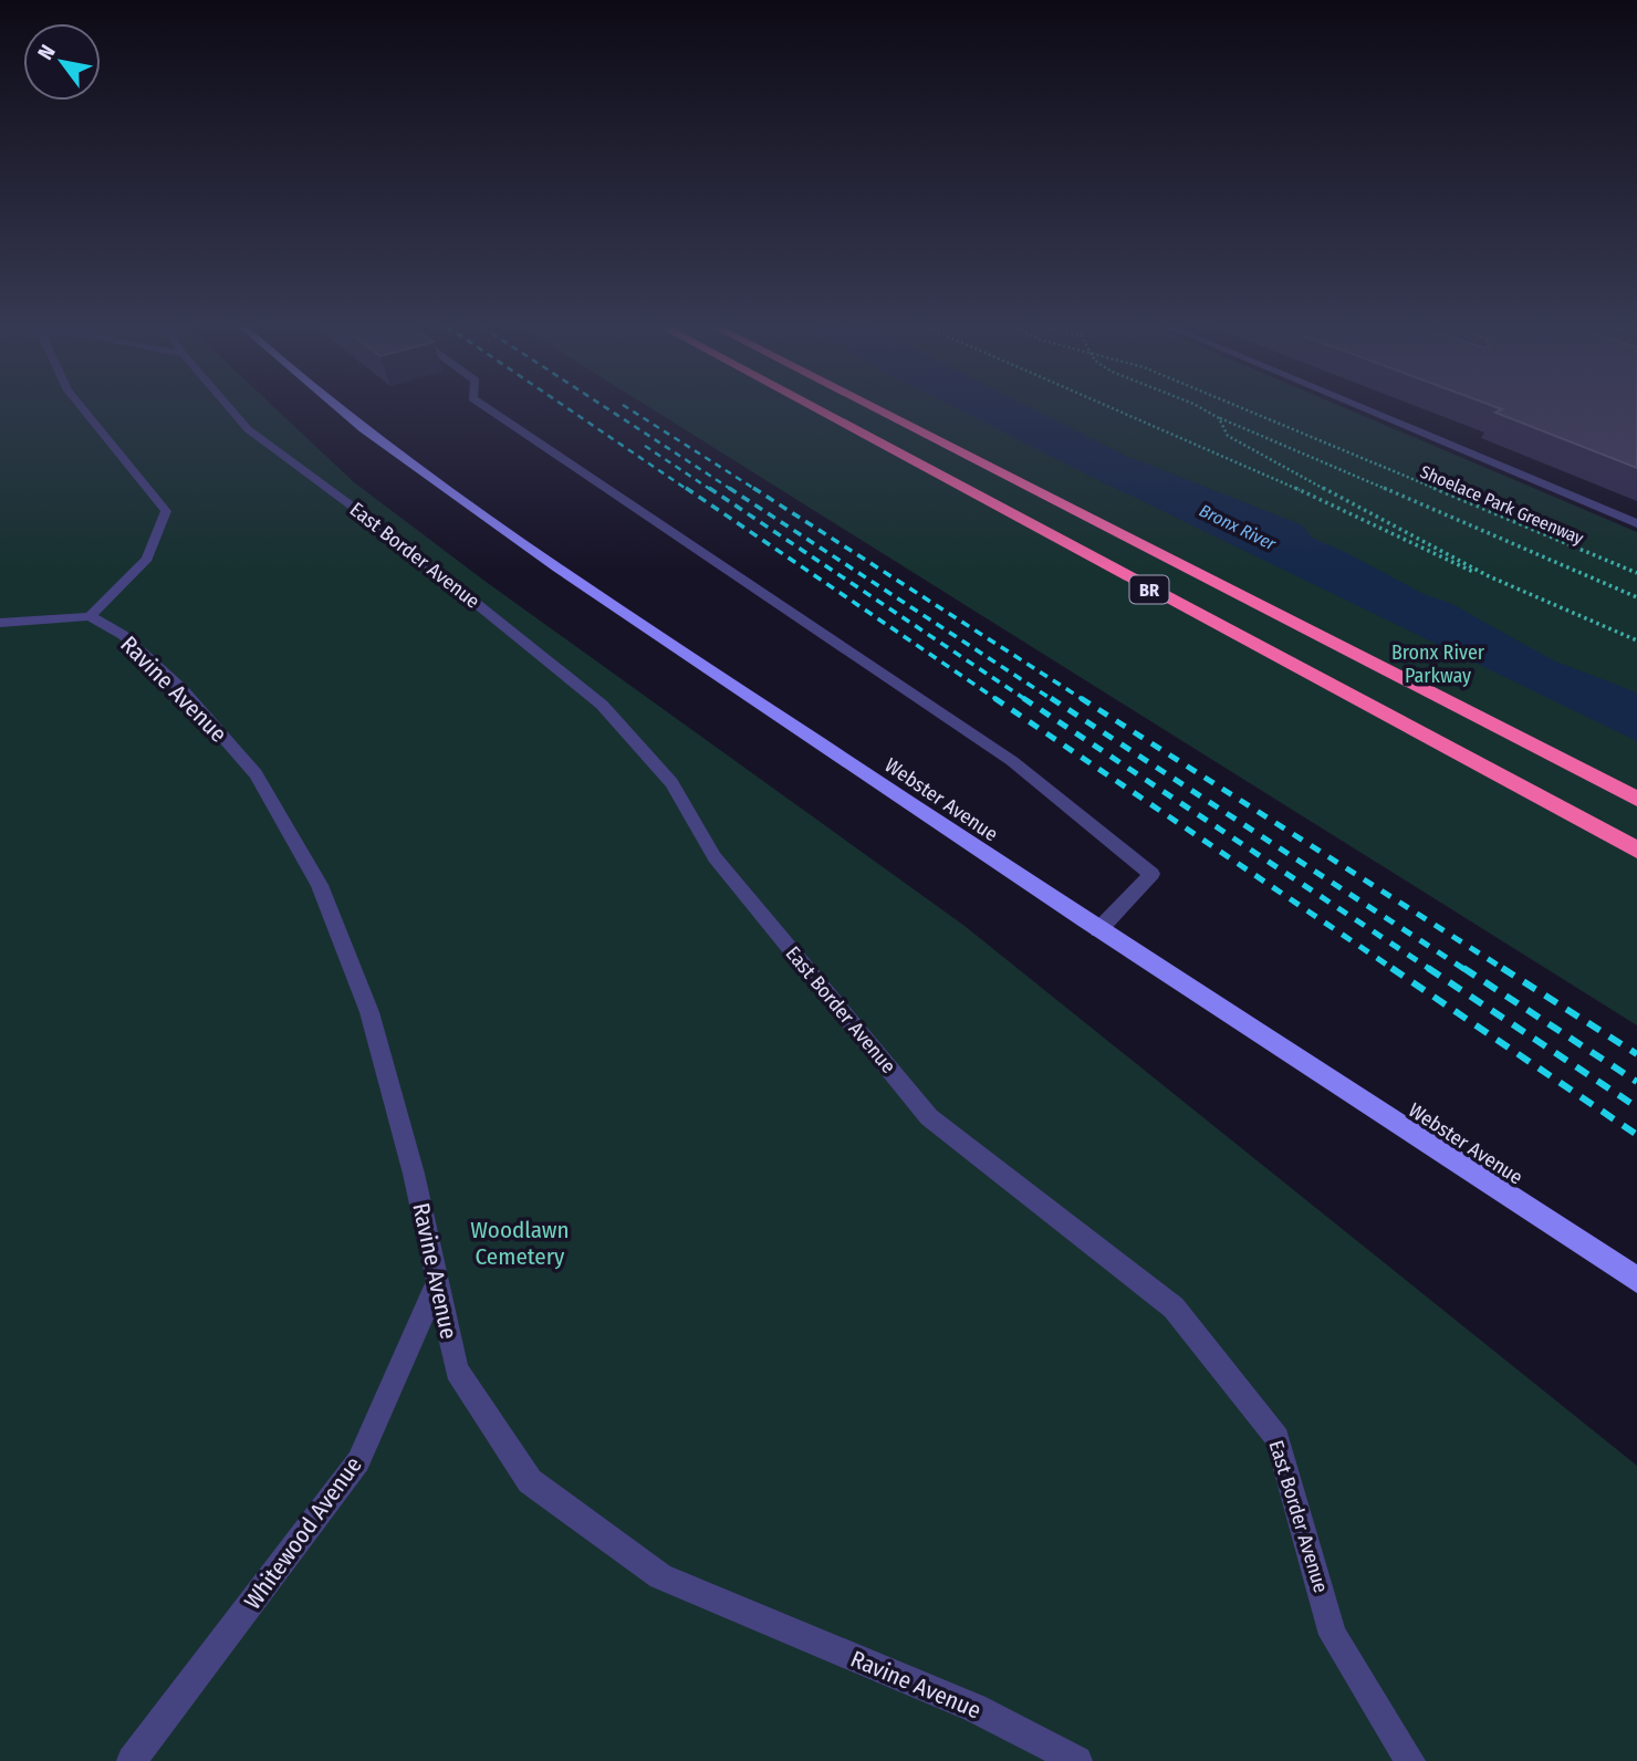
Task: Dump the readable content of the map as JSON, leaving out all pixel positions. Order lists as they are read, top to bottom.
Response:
{
  "streets": {
    "highway": ["BR"],
    "main road": ["Webster Avenue"],
    "lane": ["East Border Avenue", "Ravine Avenue", "Whitewood Avenue"],
    "path": ["Shoelace Park Greenway"]
  },
  "crossings": [
    ["Ravine Avenue", "Whitewood Avenue"]
  ],
  "water": ["Bronx River"],
  "parks": ["Bronx River Parkway", "Woodlawn Cemetery"],
  "north": "top left"
}
